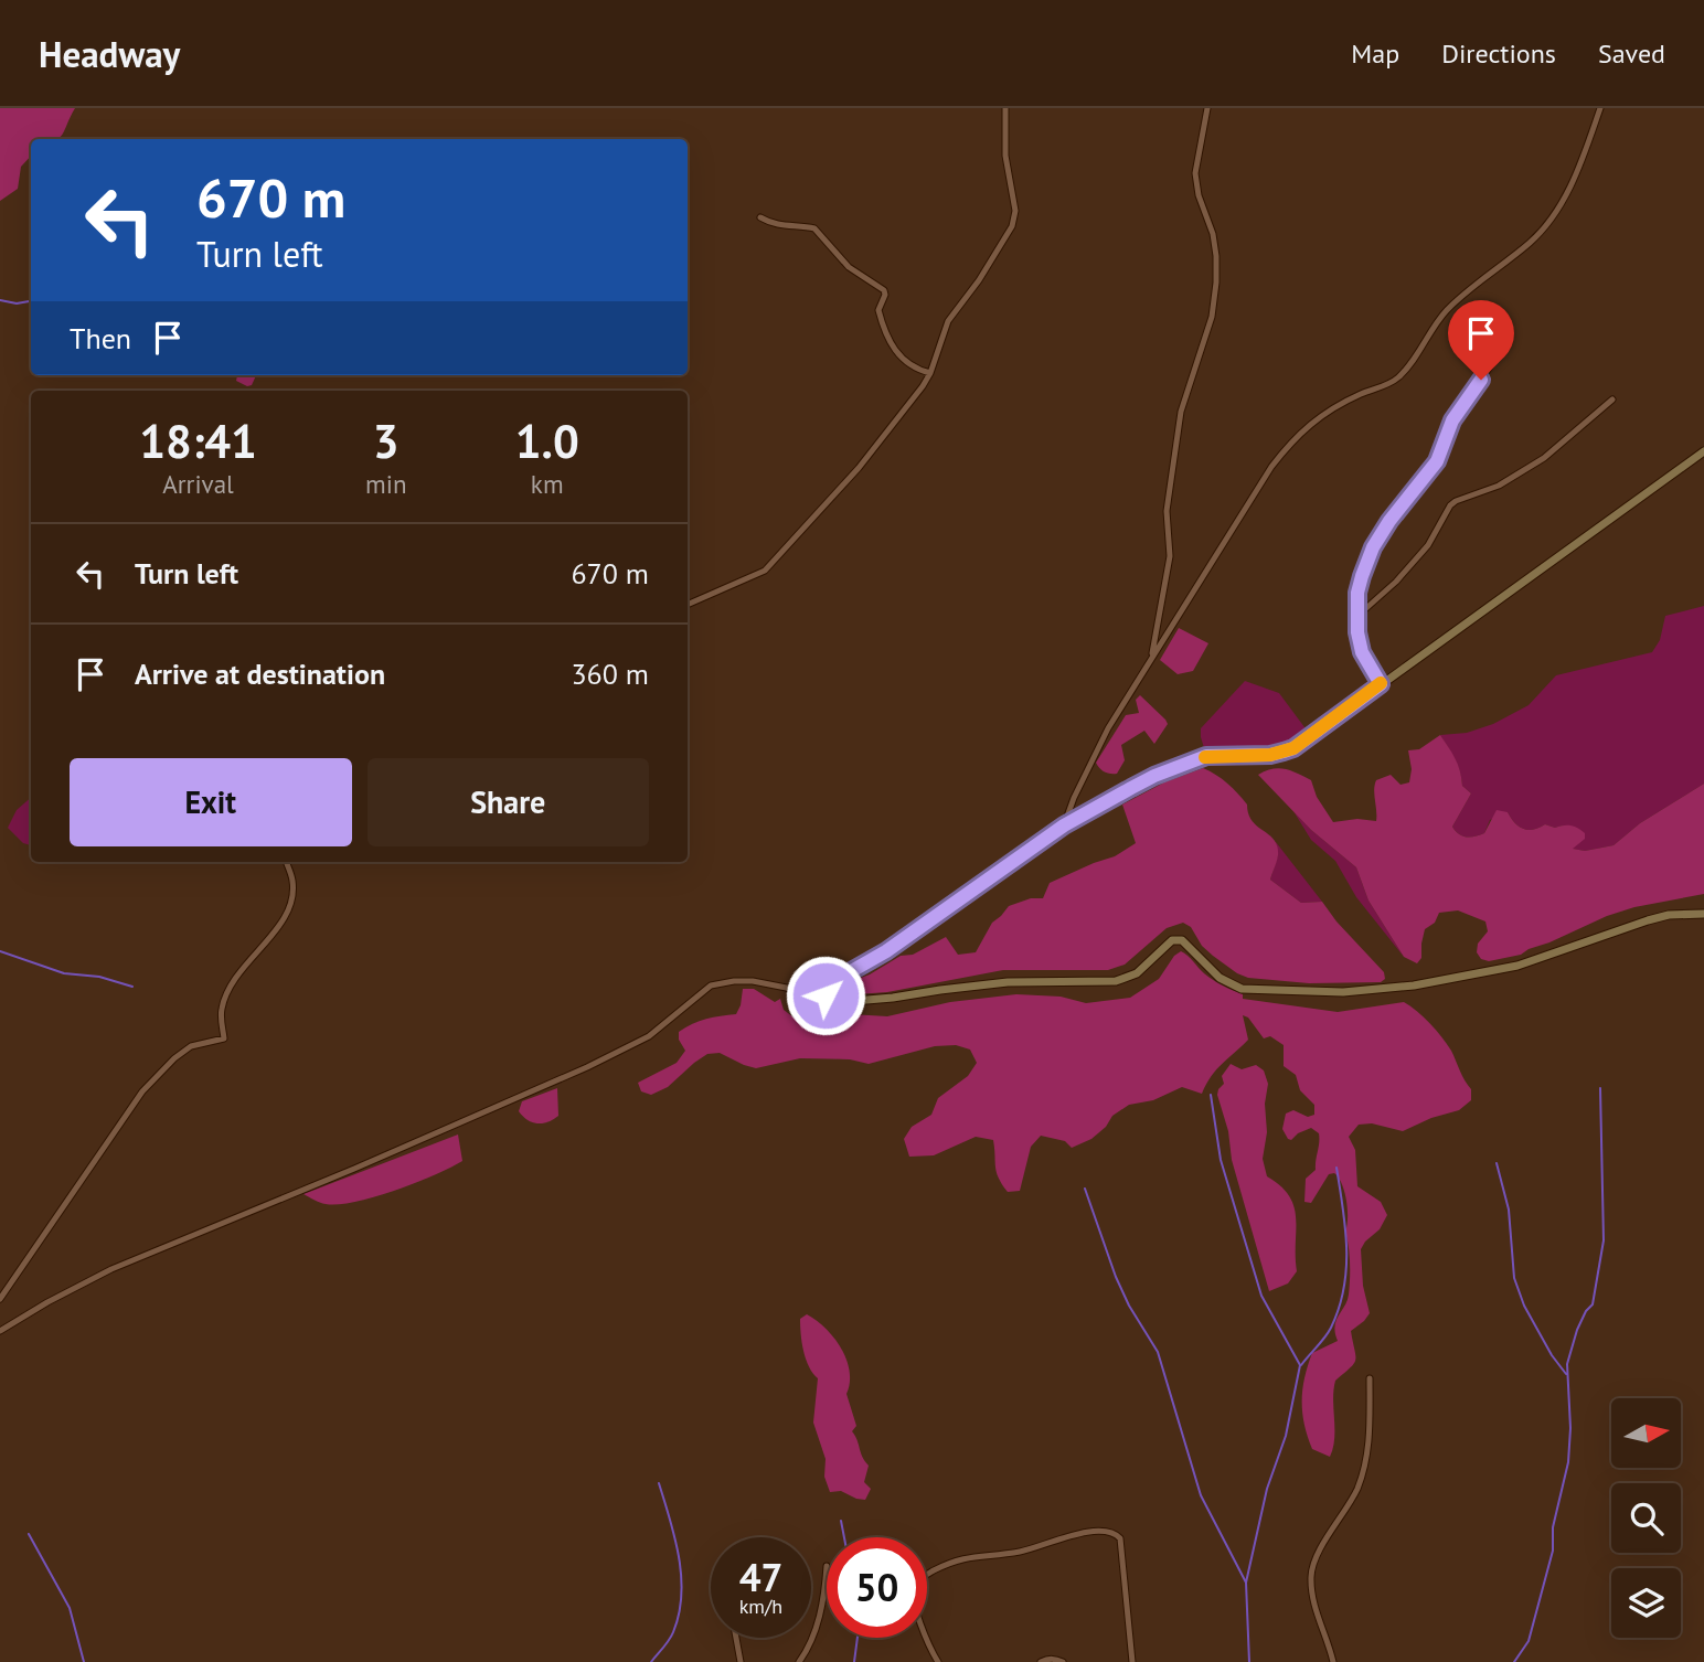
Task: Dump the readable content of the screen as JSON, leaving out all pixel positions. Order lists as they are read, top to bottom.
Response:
{
  "north": "right",
  "page": {
    "header": "Headway",
    "nav": ["Map", "Directions", "Saved"],
    "turn": ["670 m", "Turn left"],
    "then": "Then",
    "eta": [
      "18:41",
      "Arrival",
      "3",
      "min",
      "1.0",
      "km"
    ],
    "list": [
      {
        "name": "Turn left",
        "value": "670 m"
      },
      {
        "name": "Arrive at destination",
        "value": "360 m"
      }
    ],
    "buttons": ["Exit", "Share"],
    "speed": "47 km/h",
    "limit": "50"
  }
}
